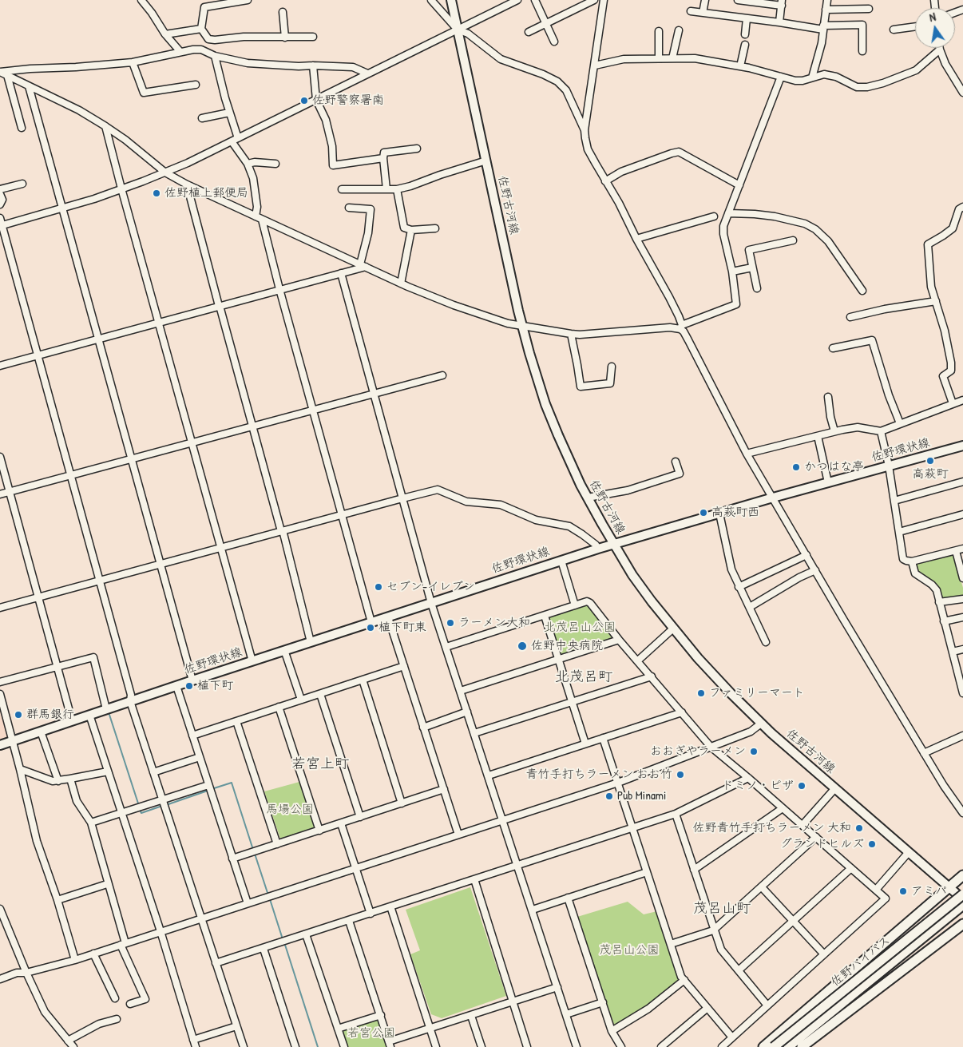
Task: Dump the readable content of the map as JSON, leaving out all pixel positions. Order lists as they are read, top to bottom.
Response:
{
  "streets": {
    "highway": ["佐野バイパス"],
    "main road": ["佐野古河線", "佐野環状線"]
  },
  "crossings": [
    ["佐野古河線", "佐野環状線"]
  ],
  "districts": ["北茂呂町", "若宮上町", "茂呂山町"],
  "parks": [
    "北茂呂山公園",
    "馬場公園",
    "茂呂山公園",
    "若宮公園"
  ],
  "places": [
    "佐野警察署南",
    "佐野植上郵便局",
    "高萩町",
    "かつはな亭",
    "高萩町西",
    "セブン-イレブン",
    "ラーメン大和",
    "植下町東",
    "佐野中央病院",
    "植下町",
    "ファミリーマート",
    "群馬銀行",
    "おおぎやラーメン",
    "青竹手打ちラーメン おお竹",
    "ドミノ・ピザ",
    "Pub Minami",
    "佐野青竹手打ちラーメン 大和",
    "グランドヒルズ",
    "アミパ"
  ],
  "north": "top"
}
